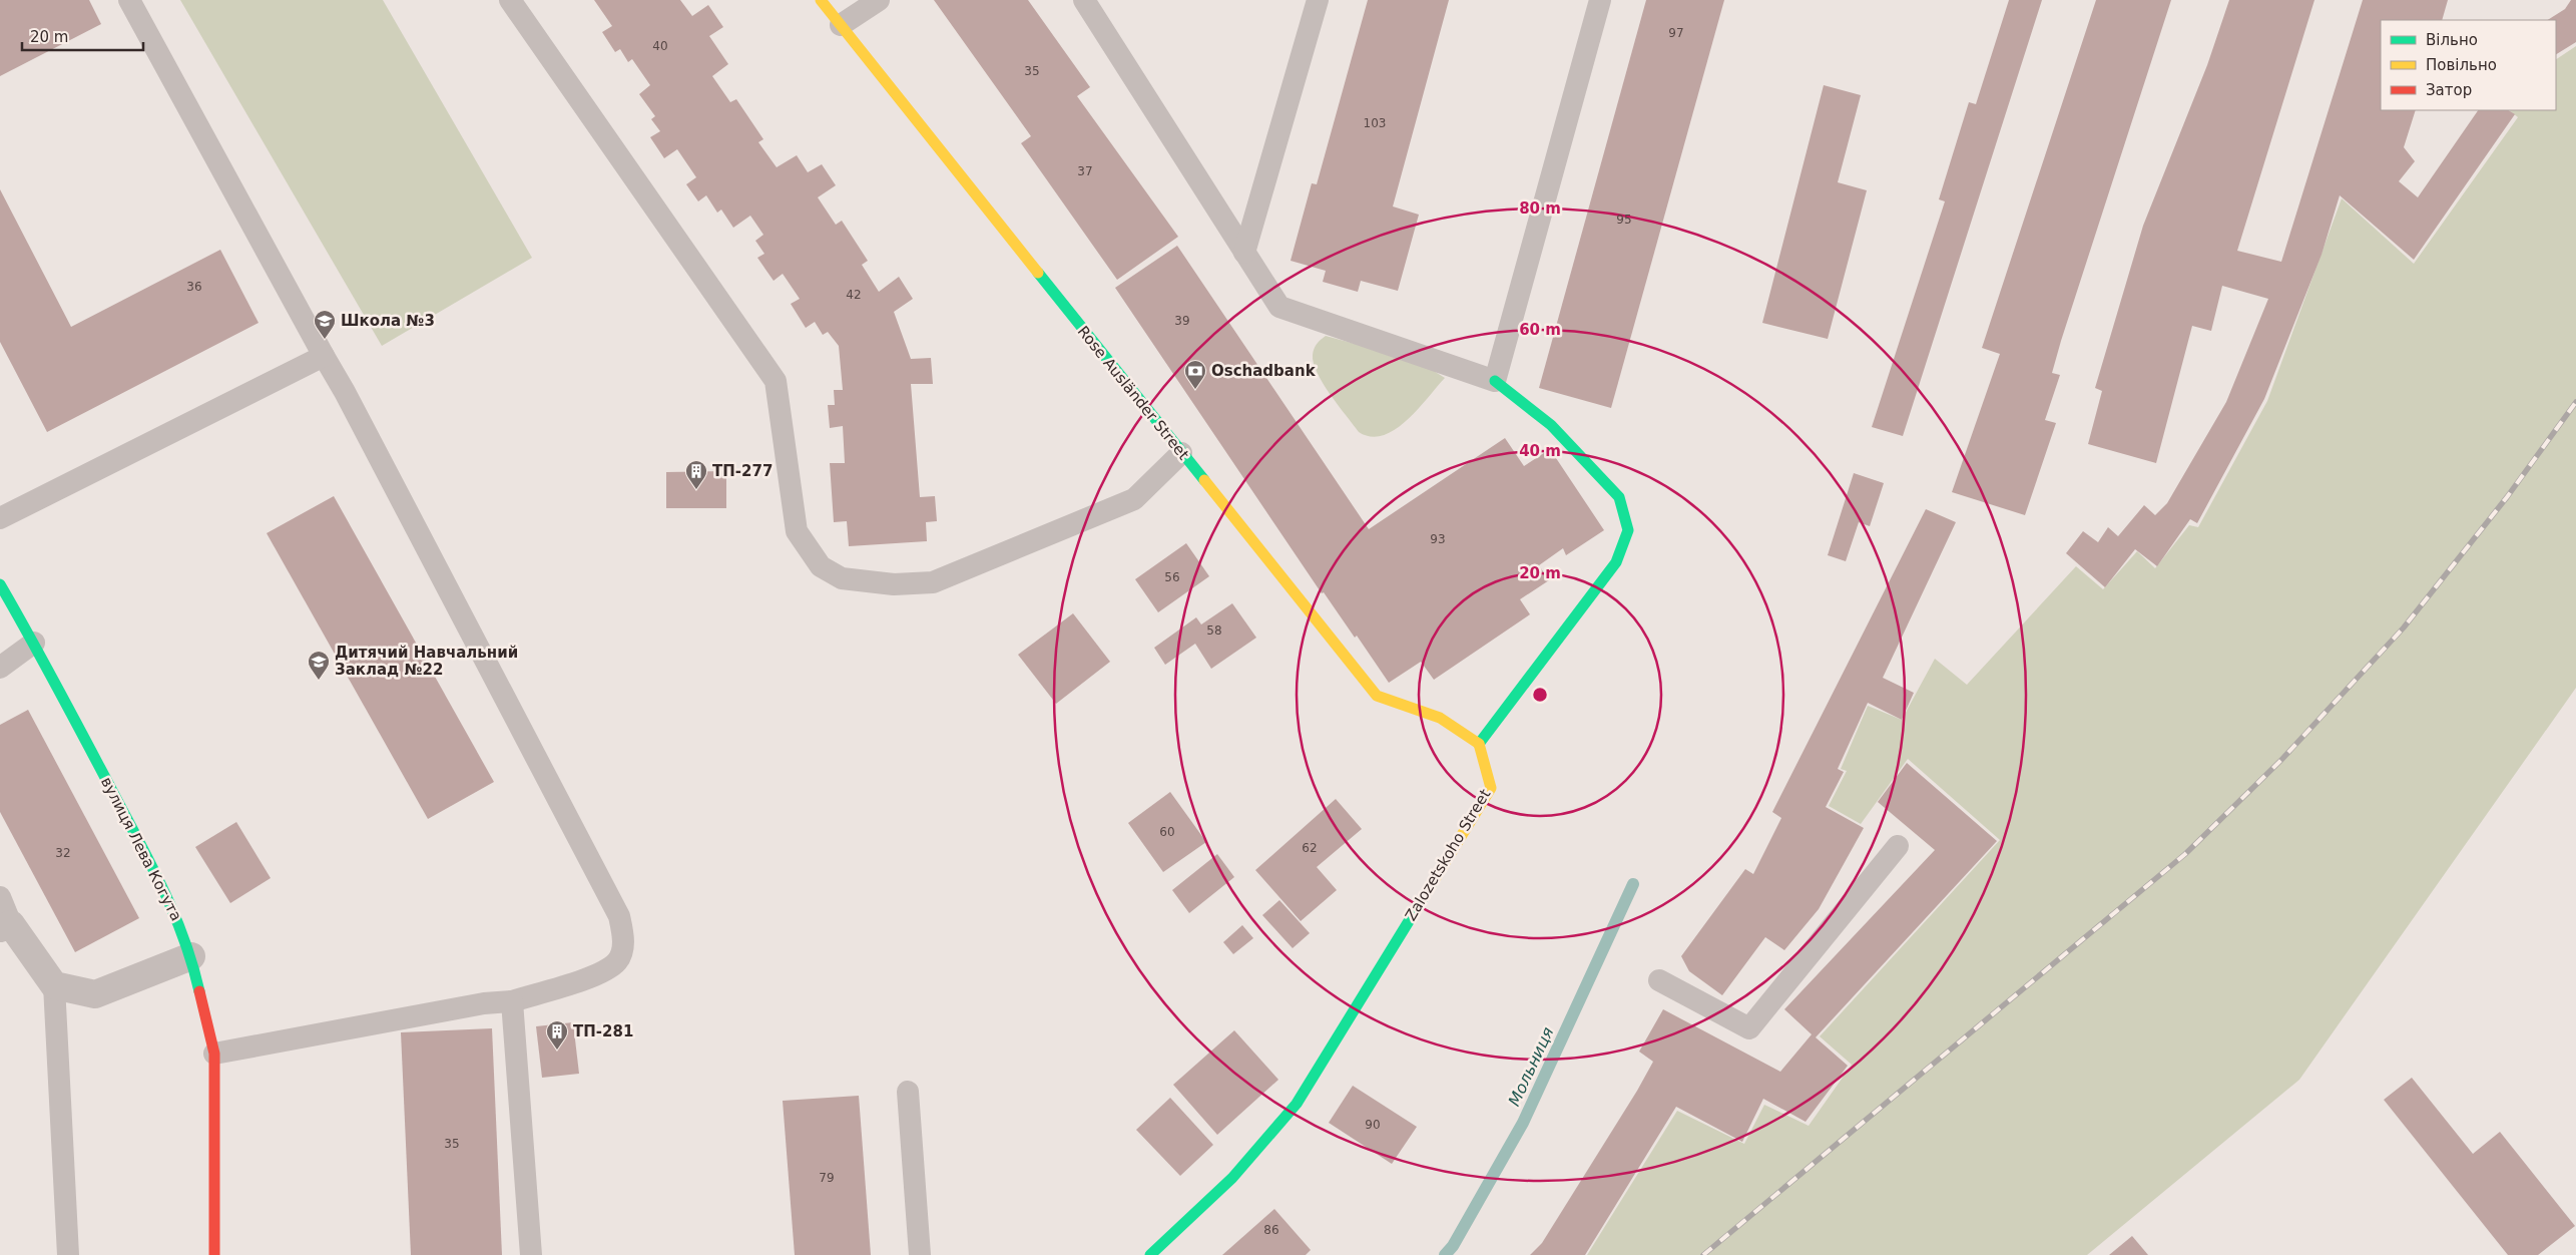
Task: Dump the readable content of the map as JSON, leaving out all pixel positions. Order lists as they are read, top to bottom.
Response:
{
  "streets": {
    "street": ["Rose Ausländer Street", "вулиця Лева Когута", "Zalozetskoho Street"]
  },
  "crossings": [
    ["Rose Ausländer Street", "Zalozetskoho Street"]
  ],
  "water": ["Мольниця"],
  "places": {
    "school or university": ["Школа №3", "Дитячий Навчальний Заклад №22"],
    "bank": ["Oschadbank"],
    "building": ["ТП-277", "ТП-281"]
  },
  "house_numbers": [
    "97",
    "40",
    "35",
    "103",
    "37",
    "95",
    "36",
    "42",
    "39",
    "93",
    "56",
    "58",
    "60",
    "62",
    "32",
    "90",
    "35",
    "79",
    "86"
  ],
  "legend": ["Вільно", "Повільно", "Затор"],
  "scale_bar": "20 m",
  "rings": [
    "80 m",
    "60 m",
    "40 m",
    "20 m"
  ]
}
